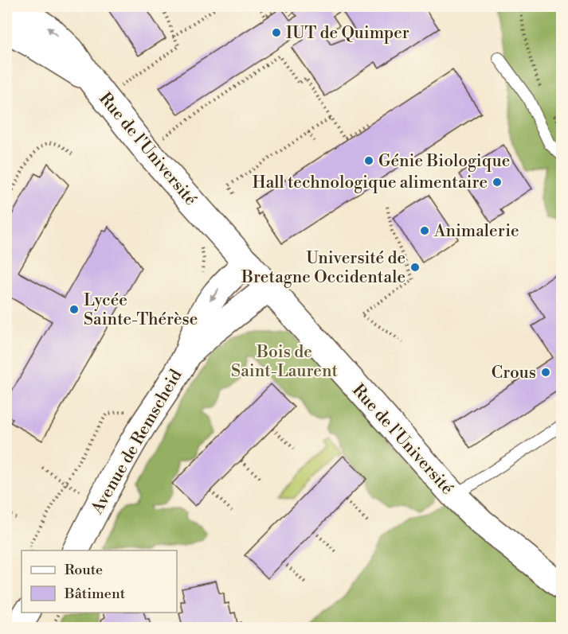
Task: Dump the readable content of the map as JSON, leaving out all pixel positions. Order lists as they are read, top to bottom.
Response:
{
  "streets": {
    "street": ["Rue de l'Université", "Avenue de Remscheid"]
  },
  "crossings": [
    ["Rue de l'Université", "Avenue de Remscheid"]
  ],
  "parks": ["Bois de Saint-Laurent"],
  "places": [
    "IUT de Quimper",
    "Génie Biologique",
    "Hall technologique alimentaire",
    "Animalerie",
    "Université de Bretagne Occidentale",
    "Lycée Sainte-Thérèse",
    "Crous"
  ],
  "legend": ["Route", "Bâtiment"]
}
